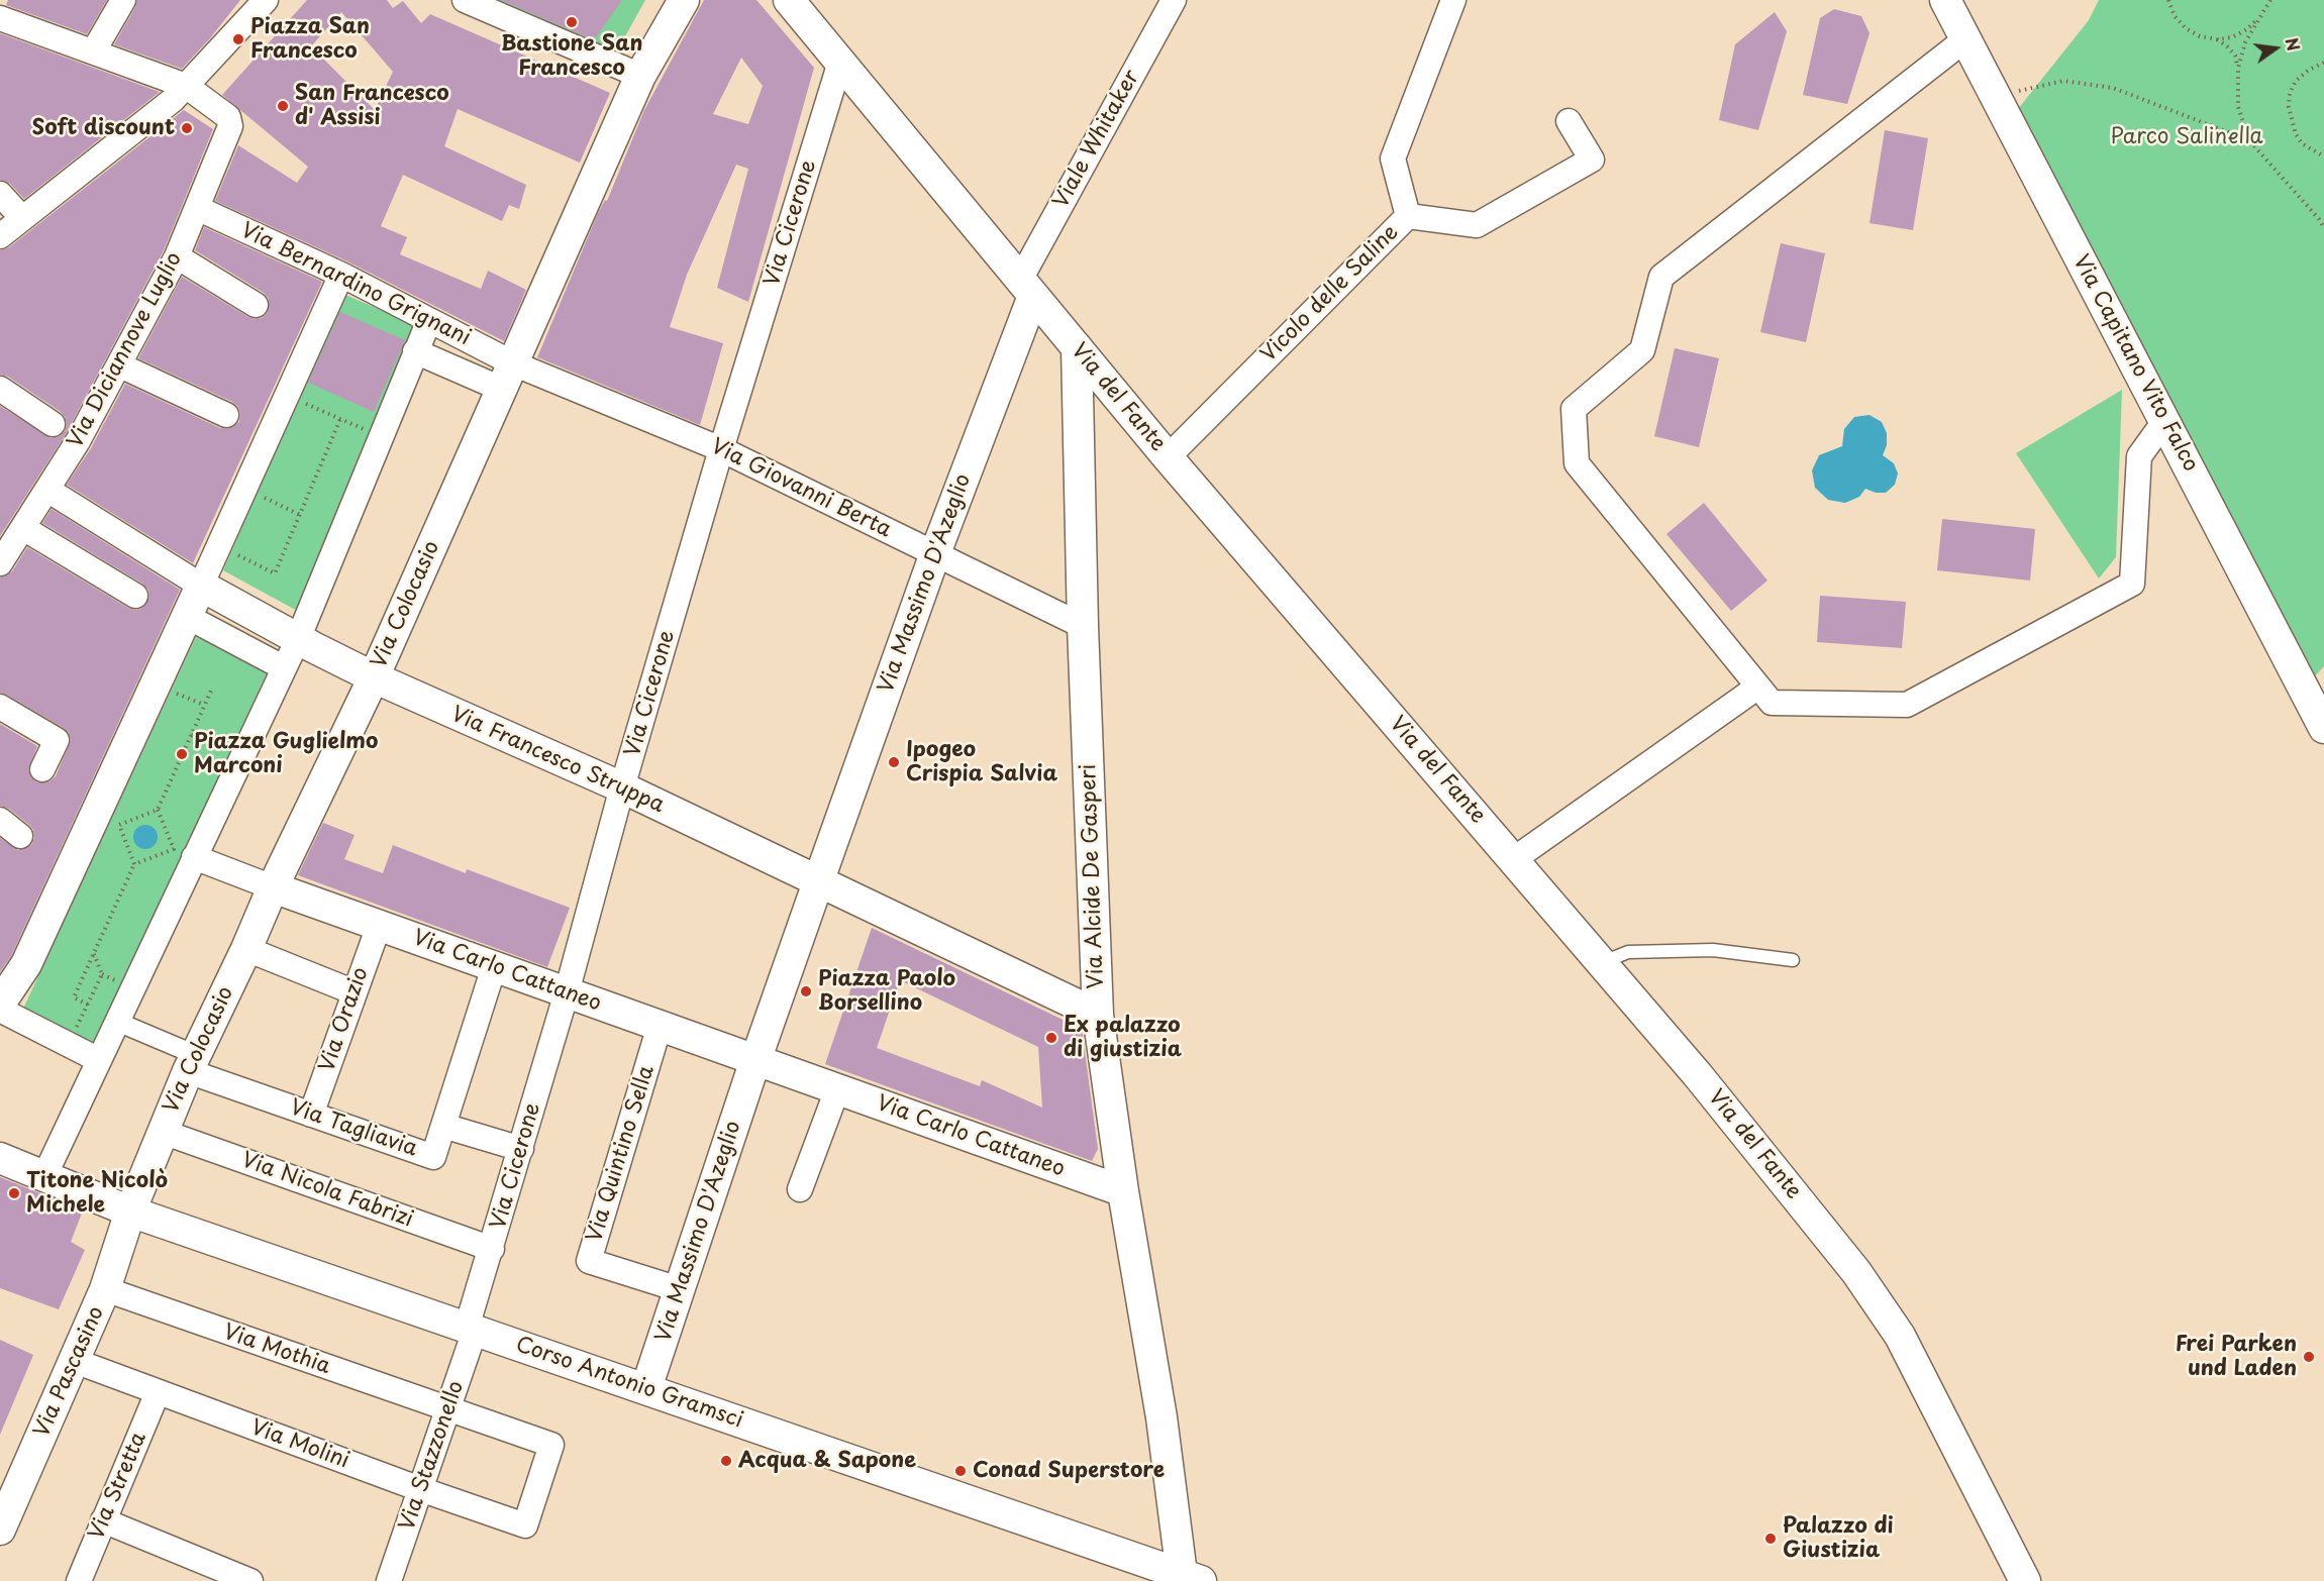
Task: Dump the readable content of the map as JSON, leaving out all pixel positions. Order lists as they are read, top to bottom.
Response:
{
  "streets": {
    "street": [
      "Viale Whitaker",
      "Via Cicerone",
      "Via Bernardino Grignani",
      "Vicolo delle Saline",
      "Via Diciannove Luglio",
      "Via Capitano Vito Falco",
      "Via del Fante",
      "Via Giovanni Berta",
      "Via Massimo D'Azeglio",
      "Via Colocasio",
      "Via Francesco Struppa",
      "Via Alcide De Gasperi",
      "Via Carlo Cattaneo",
      "Via Orazio",
      "Via Tagliavia",
      "Via Quintino Sella",
      "Via Nicola Fabrizi",
      "Via Mothia",
      "Via Pascasino",
      "Corso Antonio Gramsci",
      "Via Molini",
      "Via Stazzonello",
      "Via Stretta"
    ]
  },
  "crossings": [
    ["Viale Whitaker", "Via del Fante"],
    ["Viale Whitaker", "Via Massimo D'Azeglio"],
    ["Via Cicerone", "Via del Fante"],
    ["Via Cicerone", "Via Giovanni Berta"],
    ["Via Cicerone", "Via Francesco Struppa"],
    ["Via Cicerone", "Via Carlo Cattaneo"],
    ["Via Cicerone", "Via Nicola Fabrizi"],
    ["Via Cicerone", "Corso Antonio Gramsci"],
    ["Via Cicerone", "Via Stazzonello"],
    ["Via Bernardino Grignani", "Via Diciannove Luglio"],
    ["Via Bernardino Grignani", "Via Giovanni Berta"],
    ["Via Bernardino Grignani", "Via Colocasio"],
    ["Vicolo delle Saline", "Via del Fante"],
    ["Via del Fante", "Via Massimo D'Azeglio"],
    ["Via del Fante", "Via Alcide De Gasperi"],
    ["Via Giovanni Berta", "Via Massimo D'Azeglio"],
    ["Via Giovanni Berta", "Via Colocasio"],
    ["Via Giovanni Berta", "Via Alcide De Gasperi"],
    ["Via Massimo D'Azeglio", "Via Francesco Struppa"],
    ["Via Massimo D'Azeglio", "Via Carlo Cattaneo"],
    ["Via Massimo D'Azeglio", "Via Quintino Sella"],
    ["Via Massimo D'Azeglio", "Corso Antonio Gramsci"],
    ["Via Colocasio", "Via Francesco Struppa"],
    ["Via Colocasio", "Via Carlo Cattaneo"],
    ["Via Colocasio", "Via Tagliavia"],
    ["Via Colocasio", "Via Nicola Fabrizi"],
    ["Via Colocasio", "Via Pascasino"],
    ["Via Colocasio", "Corso Antonio Gramsci"],
    ["Via Francesco Struppa", "Via Alcide De Gasperi"],
    ["Via Alcide De Gasperi", "Via Carlo Cattaneo"],
    ["Via Alcide De Gasperi", "Corso Antonio Gramsci"],
    ["Via Carlo Cattaneo", "Via Orazio"],
    ["Via Carlo Cattaneo", "Via Tagliavia"],
    ["Via Carlo Cattaneo", "Via Quintino Sella"],
    ["Via Orazio", "Via Tagliavia"],
    ["Via Mothia", "Via Pascasino"],
    ["Via Mothia", "Via Molini"],
    ["Via Mothia", "Via Stazzonello"],
    ["Via Pascasino", "Corso Antonio Gramsci"],
    ["Via Pascasino", "Via Molini"],
    ["Corso Antonio Gramsci", "Via Stazzonello"],
    ["Via Molini", "Via Stazzonello"],
    ["Via Molini", "Via Stretta"]
  ],
  "parks": ["Parco Salinella"],
  "places": [
    "Bastione San Francesco",
    "Piazza San Francesco",
    "San Francesco d' Assisi",
    "Soft discount",
    "Piazza Guglielmo Marconi",
    "Ipogeo Crispia Salvia",
    "Piazza Paolo Borsellino",
    "Ex palazzo di giustizia",
    "Titone Nicolò Michele",
    "Frei Parken und Laden",
    "Acqua & Sapone",
    "Conad Superstore",
    "Palazzo di Giustizia"
  ],
  "north": "right"
}
